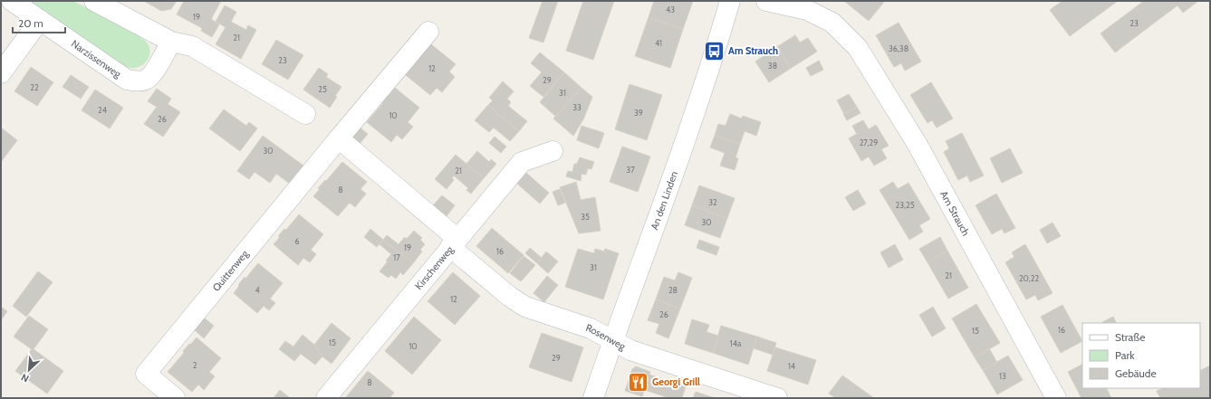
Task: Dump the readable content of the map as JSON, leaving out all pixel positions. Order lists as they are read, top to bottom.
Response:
{
  "streets": {
    "street": [
      "Narzissenweg",
      "An den Linden",
      "Am Strauch",
      "Kirschenweg",
      "Quittenweg",
      "Rosenweg"
    ]
  },
  "crossings": [
    ["An den Linden", "Rosenweg"],
    ["Kirschenweg", "Rosenweg"]
  ],
  "places": {
    "bus stop": ["Am Strauch"],
    "restaurant": ["Georgi Grill"]
  },
  "house_numbers": [
    "43",
    "19",
    "23",
    "21",
    "41",
    "36,38",
    "23",
    "38",
    "12",
    "29",
    "22",
    "25",
    "31",
    "33",
    "24",
    "39",
    "10",
    "26",
    "27,29",
    "30",
    "37",
    "21",
    "8",
    "32",
    "23,25",
    "35",
    "30",
    "6",
    "19",
    "16",
    "17",
    "31",
    "21",
    "20,22",
    "4",
    "28",
    "12",
    "26",
    "16",
    "15",
    "15",
    "14a",
    "10",
    "29",
    "2",
    "14",
    "13",
    "8"
  ],
  "legend": ["Straße", "Park", "Gebäude"],
  "scale_bar": "20 m",
  "north": "bottom left"
}
